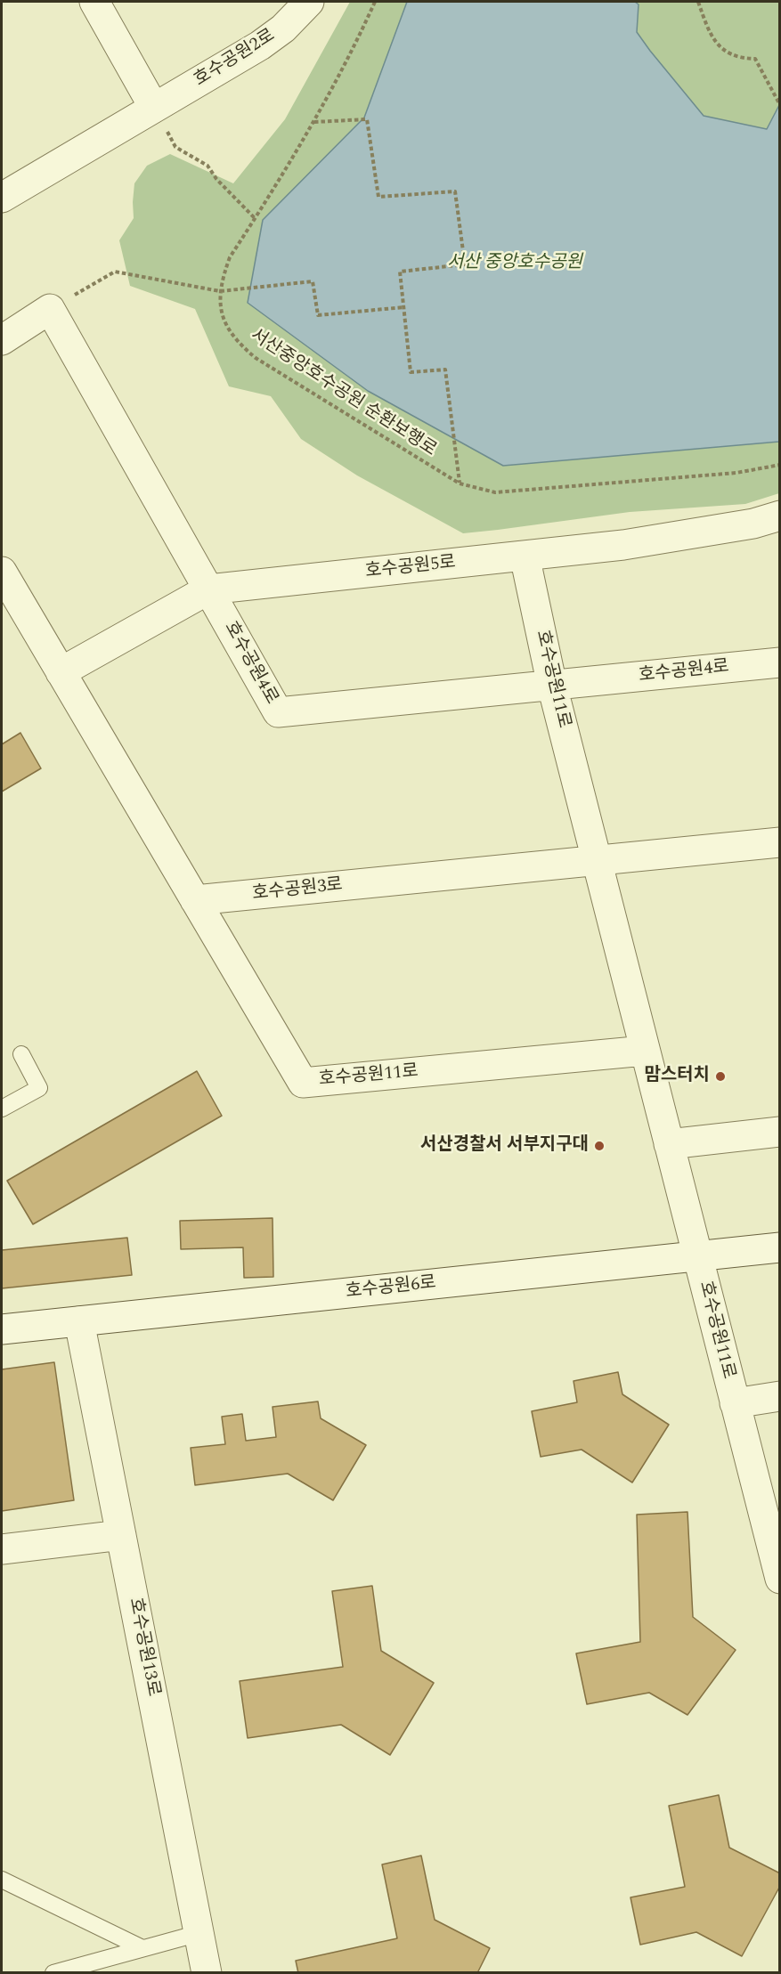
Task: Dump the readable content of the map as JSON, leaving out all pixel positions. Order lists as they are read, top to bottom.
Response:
{
  "streets": {
    "street": [
      "호수공원2로",
      "호수공원5로",
      "호수공원4로",
      "호수공원11로",
      "호수공원3로",
      "호수공원6로",
      "호수공원13로"
    ],
    "path": ["서산중앙호수공원 순환보행로"]
  },
  "crossings": [
    ["호수공원5로", "호수공원4로"],
    ["호수공원5로", "호수공원11로"],
    ["호수공원4로", "호수공원11로"],
    ["호수공원11로", "호수공원3로"],
    ["호수공원11로", "호수공원6로"],
    ["호수공원6로", "호수공원13로"]
  ],
  "parks": ["서산 중앙호수공원"],
  "places": ["맘스터치", "서산경찰서 서부지구대"]
}
